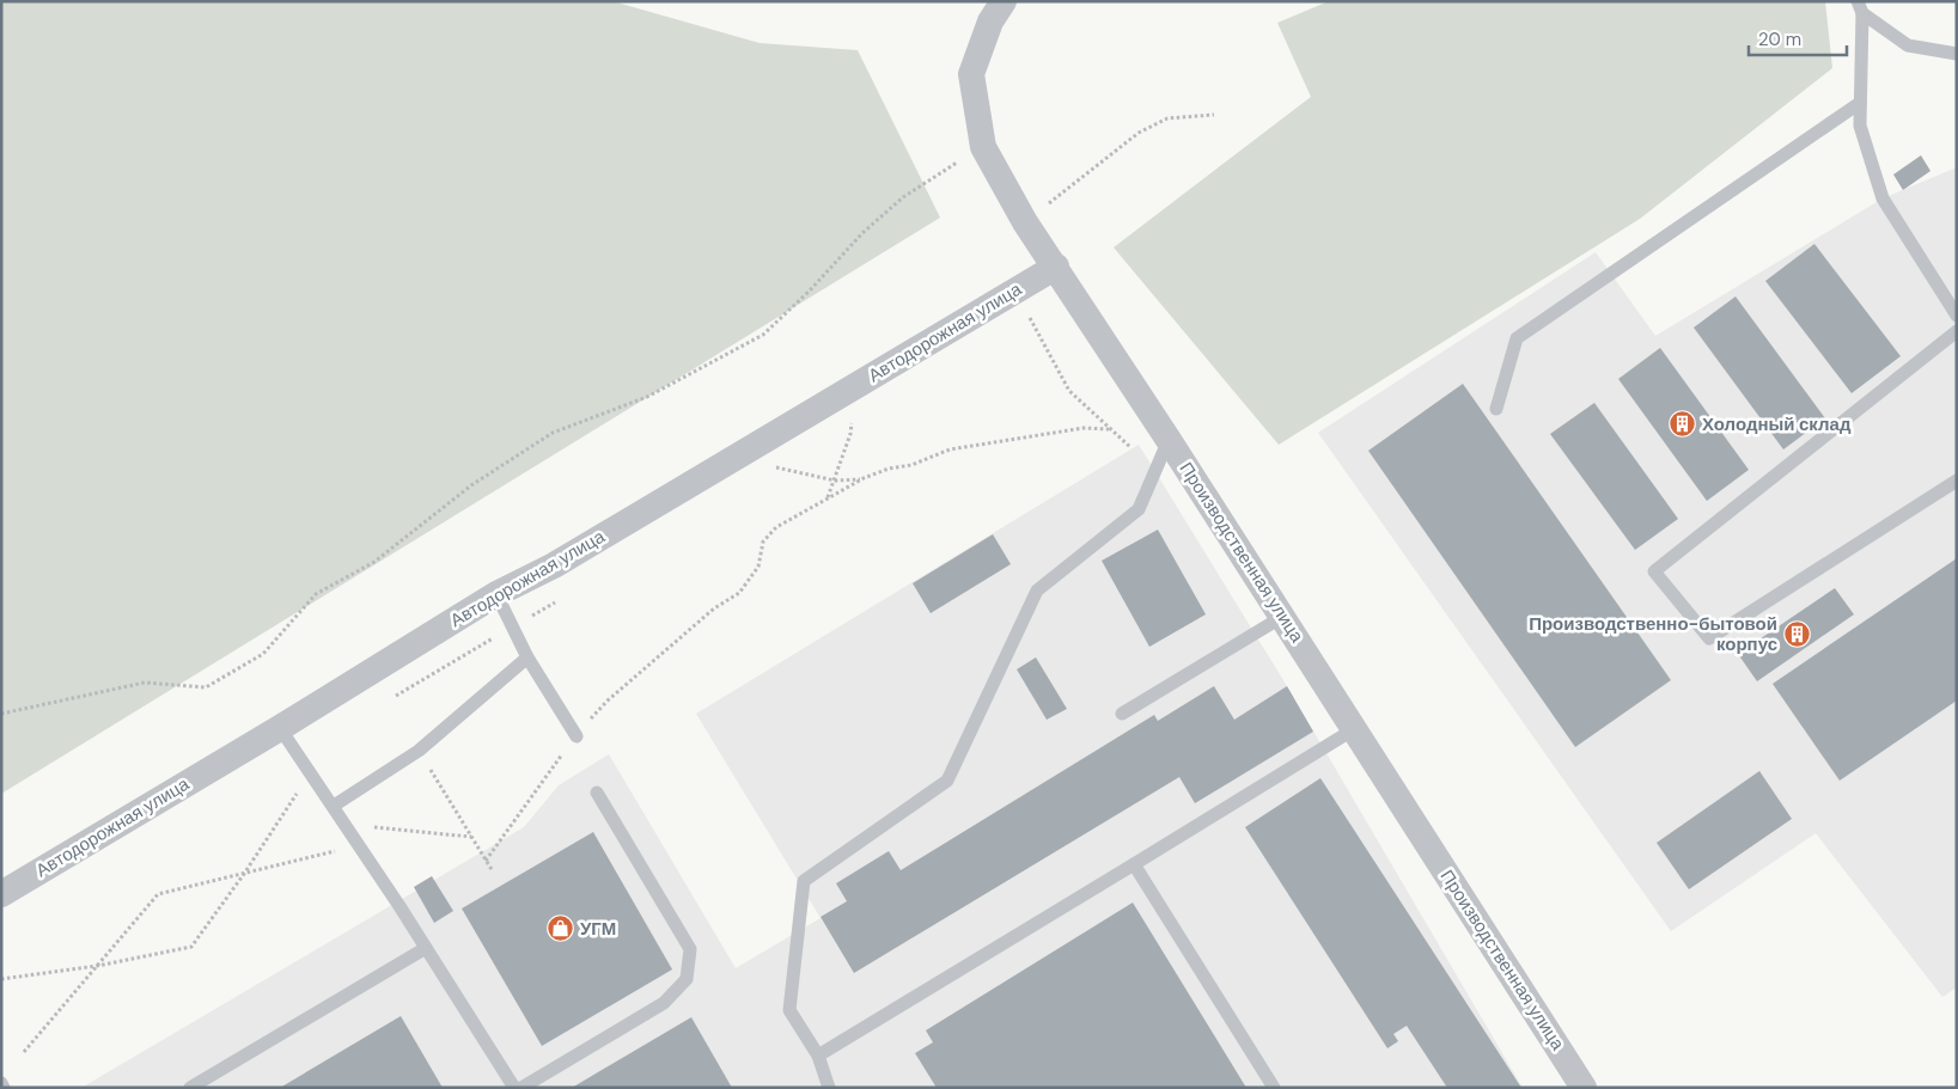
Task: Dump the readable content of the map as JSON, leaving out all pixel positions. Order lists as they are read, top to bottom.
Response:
{
  "streets": {
    "street": ["Автодорожная улица", "Производственная улица"]
  },
  "crossings": [
    ["Автодорожная улица", "Производственная улица"]
  ],
  "places": {
    "building": ["Холодный склад", "Производственно-бытовой корпус"],
    "shop": ["УГМ"]
  },
  "scale_bar": "20 m"
}
